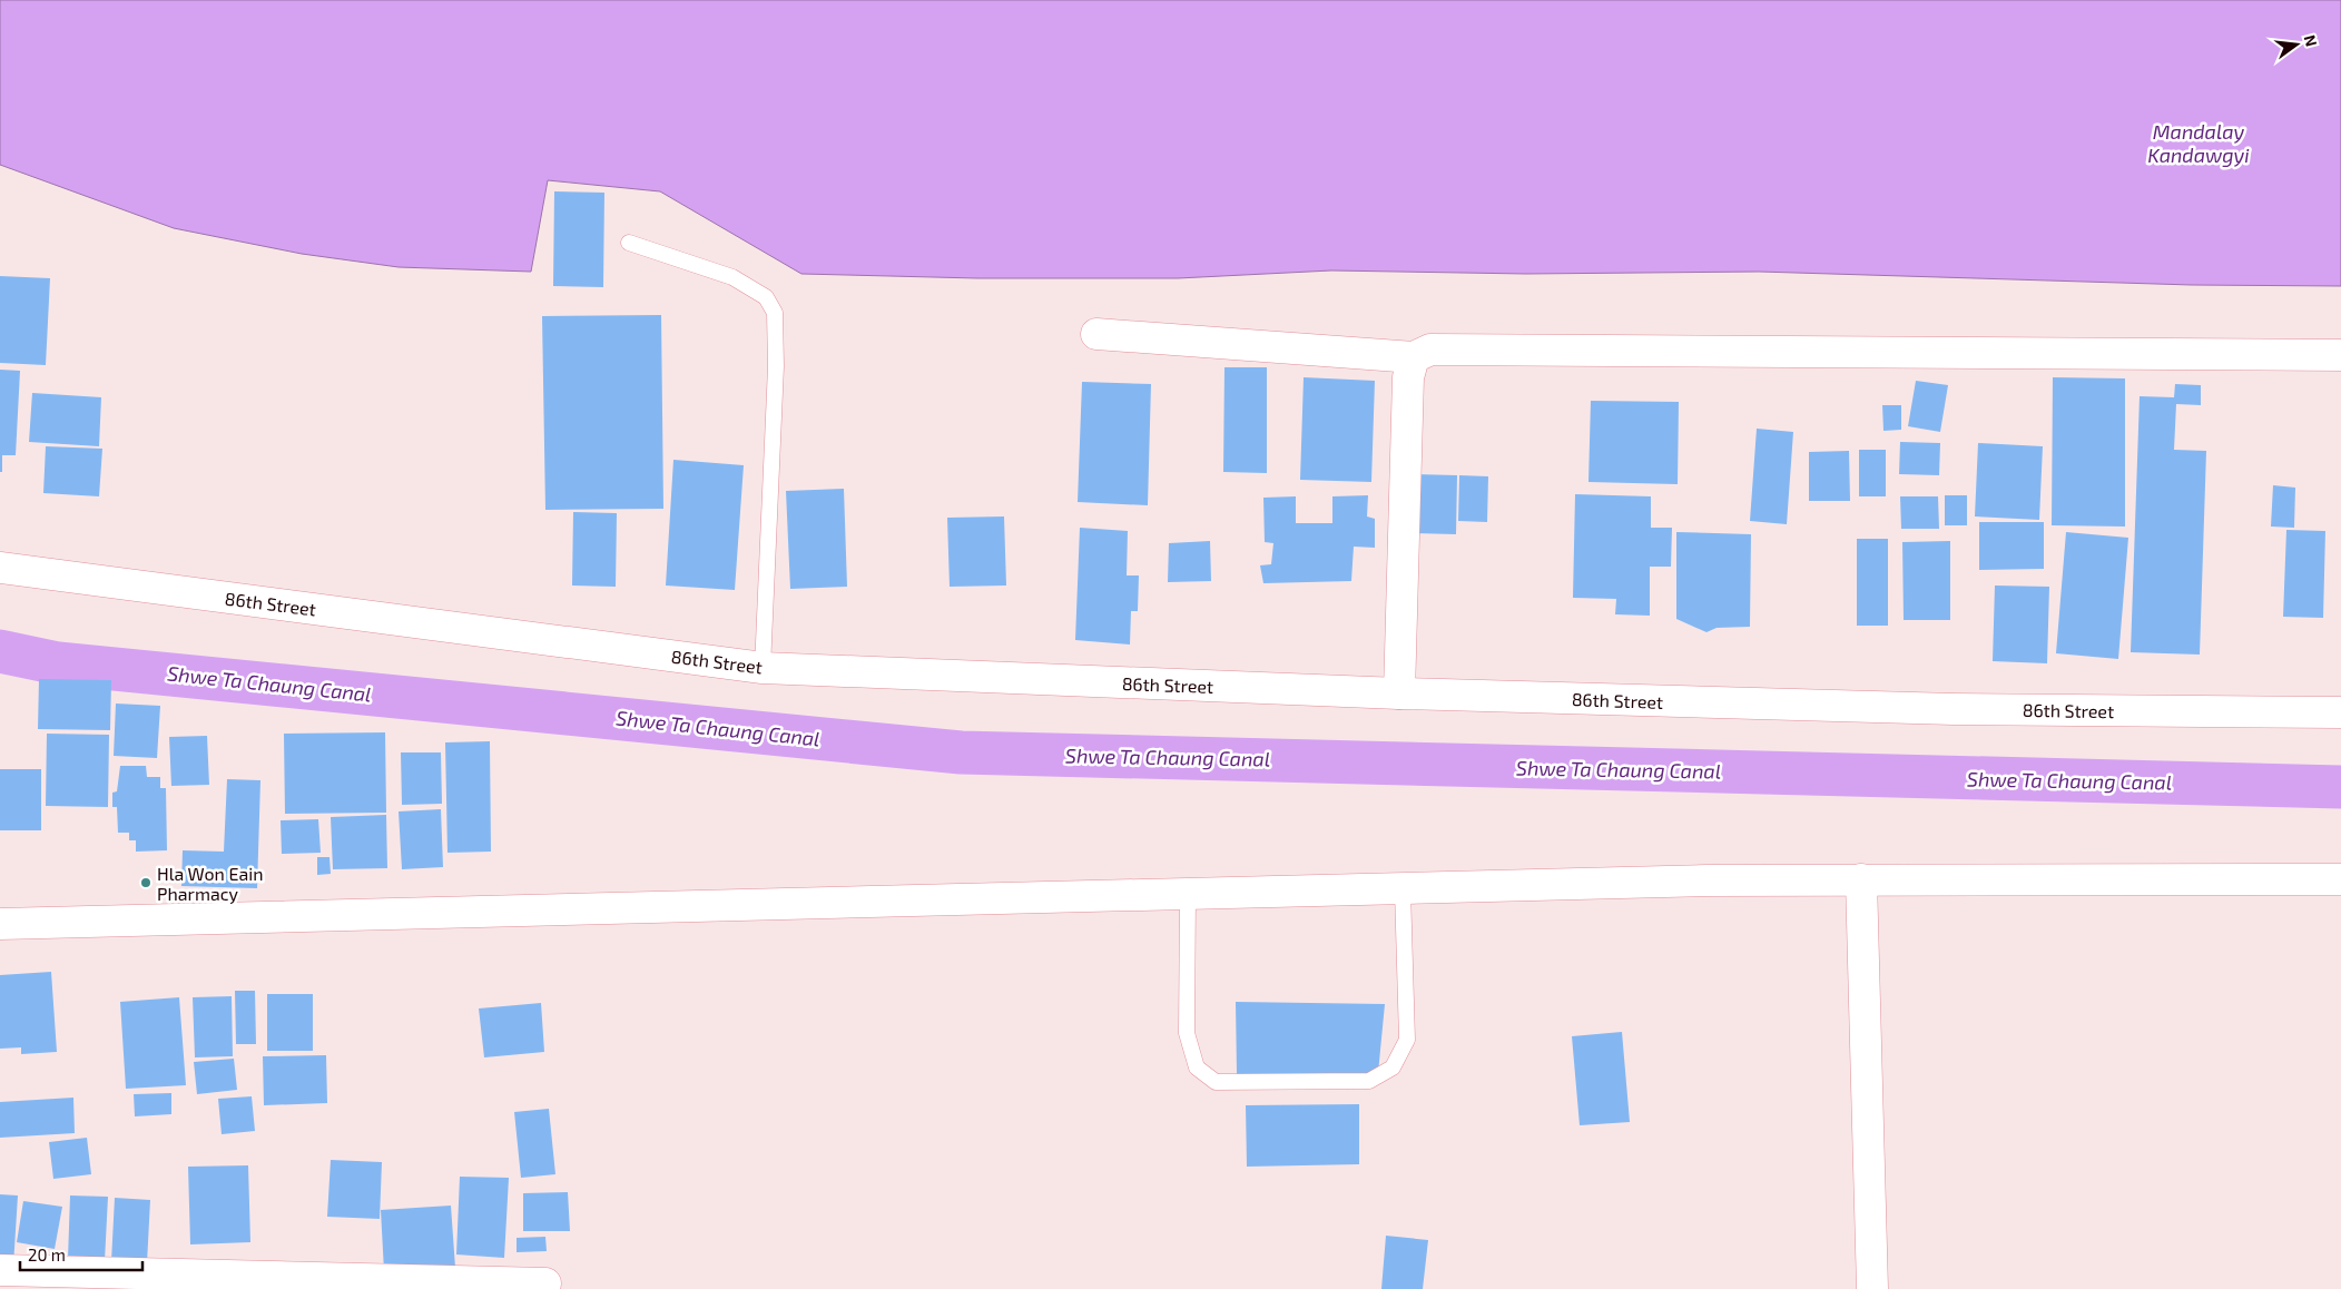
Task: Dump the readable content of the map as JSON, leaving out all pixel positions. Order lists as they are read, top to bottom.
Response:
{
  "streets": {
    "main road": ["86th Street"]
  },
  "water": ["Mandalay Kandawgyi", "Shwe Ta Chaung Canal"],
  "places": ["Hla Won Eain Pharmacy"],
  "scale_bar": "20 m",
  "north": "right"
}
